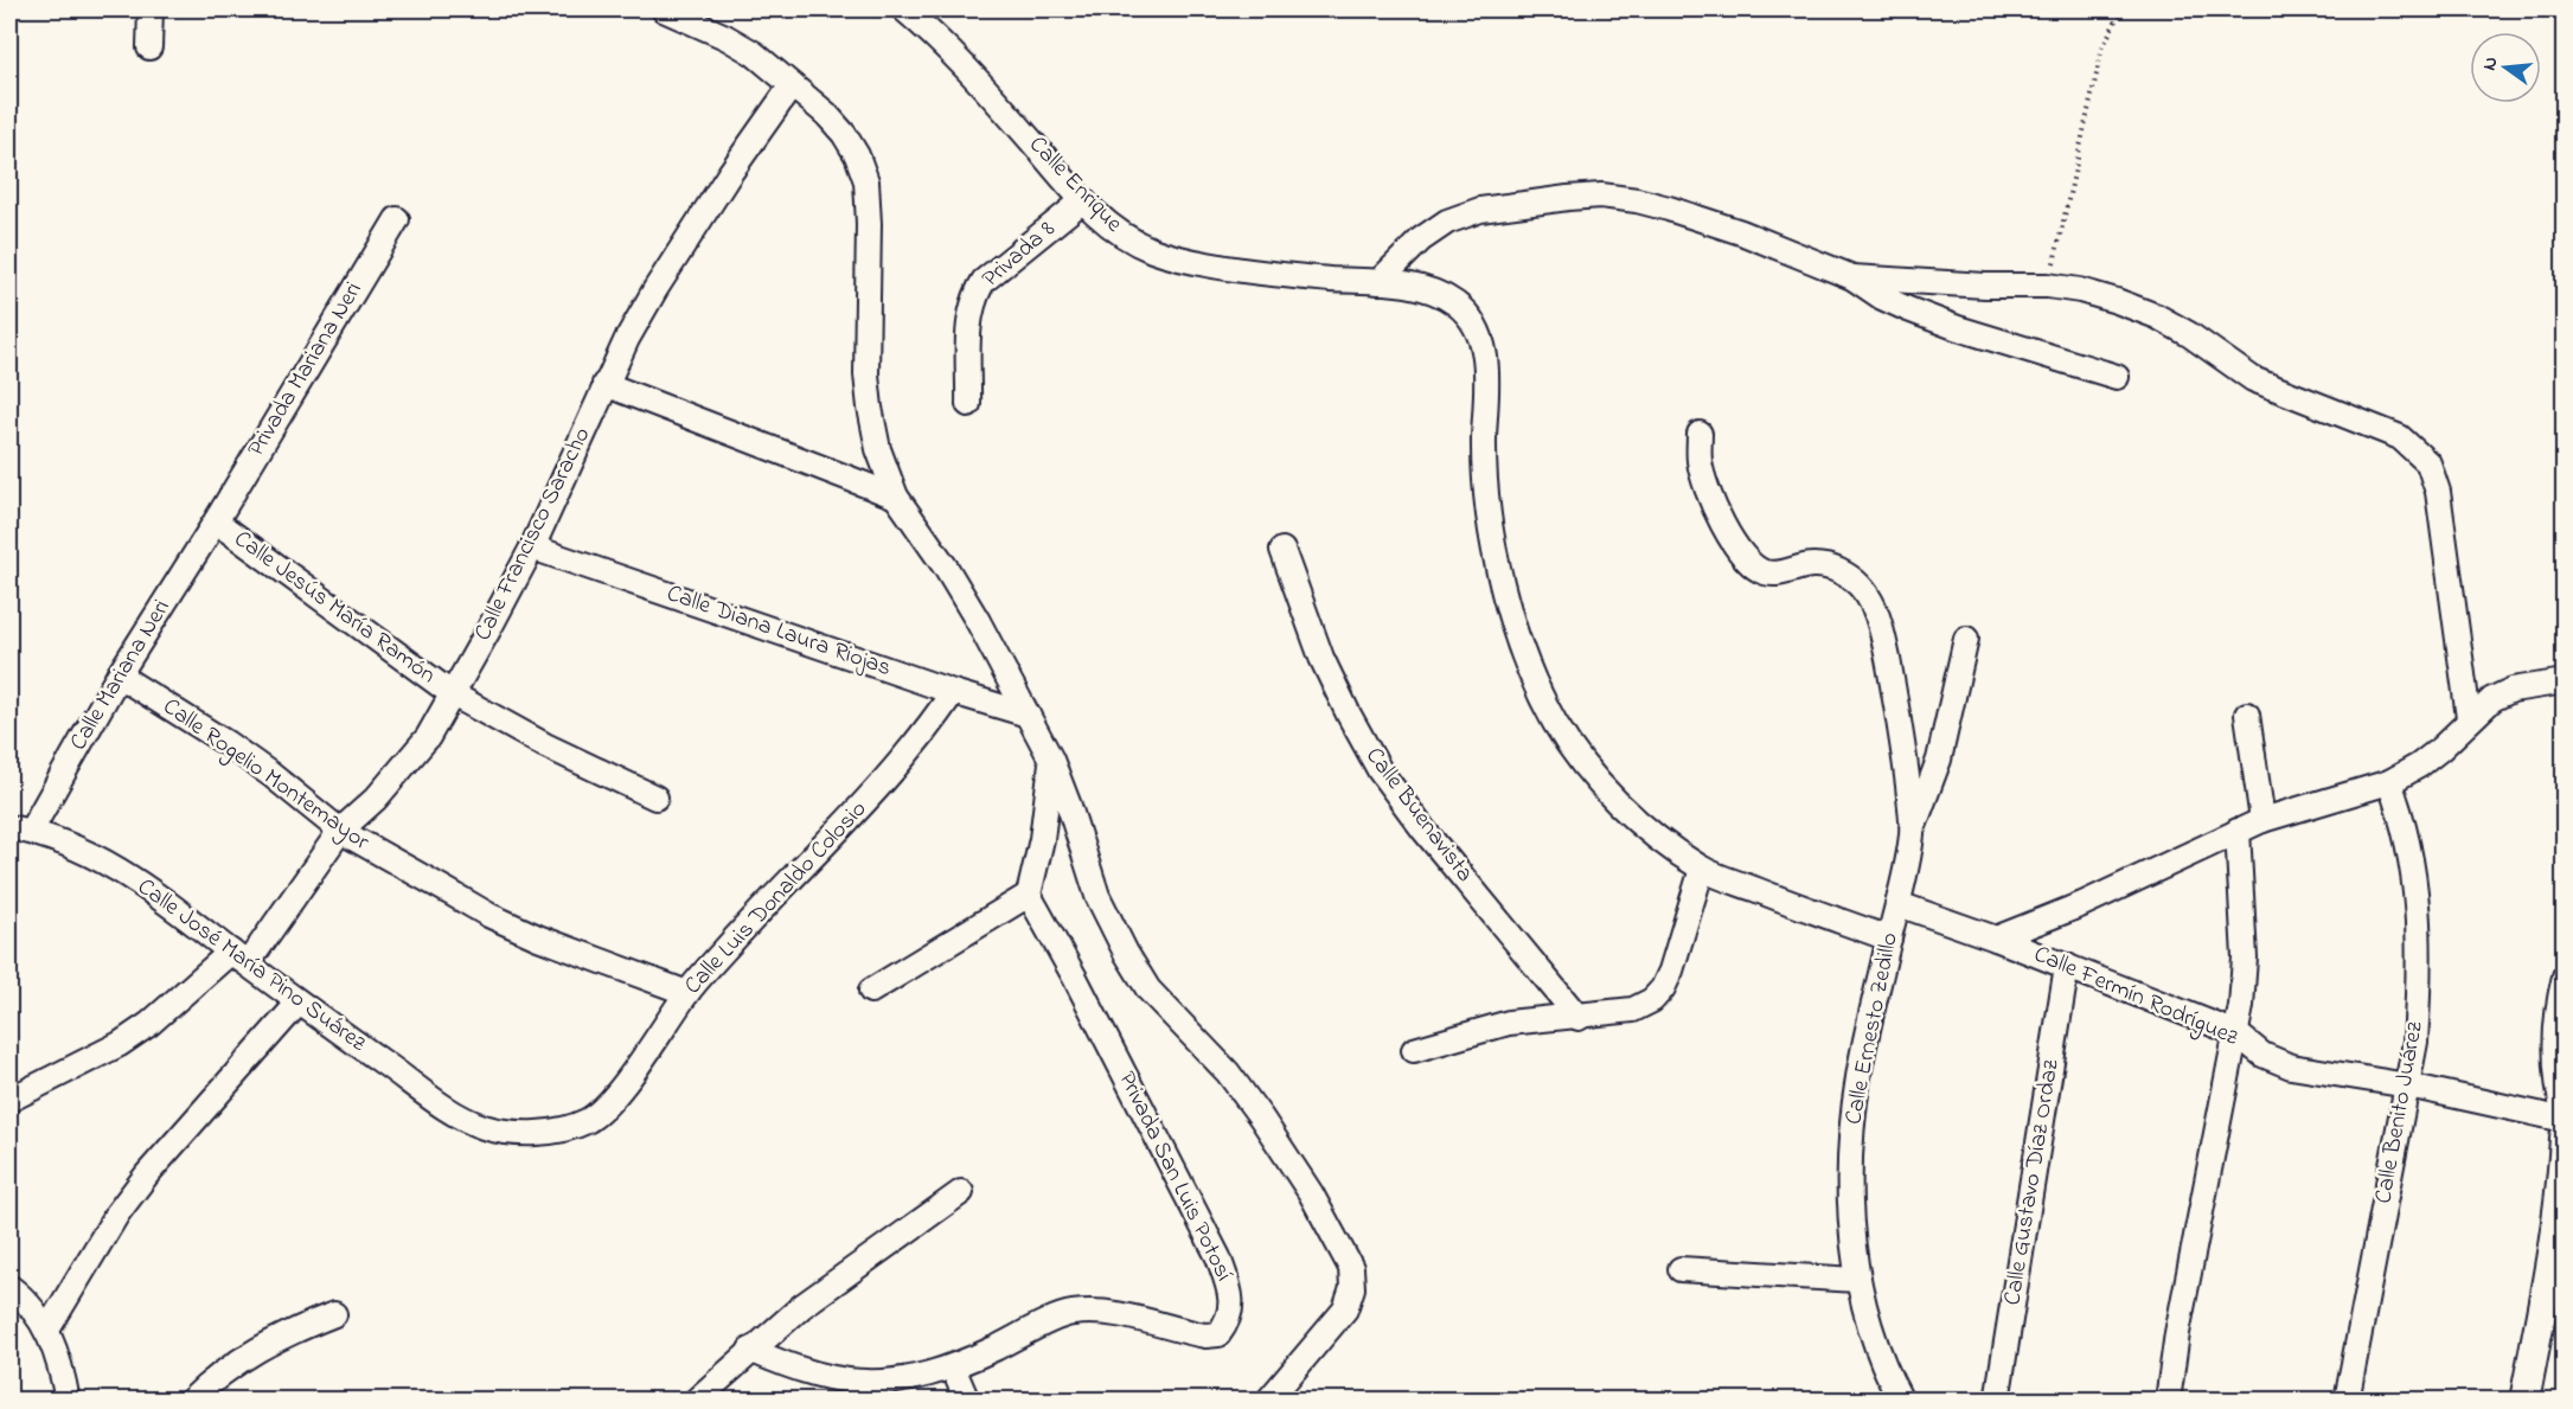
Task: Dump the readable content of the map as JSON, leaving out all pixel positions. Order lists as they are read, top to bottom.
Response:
{
  "streets": {
    "street": [
      "Calle Enrique",
      "Privada 8",
      "Privada Mariana Neri",
      "Calle Francisco Saracho",
      "Calle Jesús María Ramón",
      "Calle Diana Laura Riojas",
      "Calle Mariana Neri",
      "Calle Rogelio Montemayor",
      "Calle Buenavista",
      "Calle Luis Donaldo Colosio",
      "Calle José María Pino Suárez",
      "Calle Fermín Rodríguez",
      "Calle Ernesto Zedillo",
      "Calle Benito Juárez",
      "Privada San Luis Potosí",
      "Calle Gustavo Díaz Ordaz"
    ]
  },
  "crossings": [
    ["Calle Enrique", "Privada 8"],
    ["Calle Enrique", "Calle Ernesto Zedillo"],
    ["Privada Mariana Neri", "Calle Jesús María Ramón"],
    ["Privada Mariana Neri", "Calle Mariana Neri"],
    ["Calle Francisco Saracho", "Calle Jesús María Ramón"],
    ["Calle Francisco Saracho", "Calle Diana Laura Riojas"],
    ["Calle Francisco Saracho", "Calle Rogelio Montemayor"],
    ["Calle Francisco Saracho", "Calle José María Pino Suárez"],
    ["Calle Jesús María Ramón", "Calle Mariana Neri"],
    ["Calle Diana Laura Riojas", "Calle Luis Donaldo Colosio"],
    ["Calle Mariana Neri", "Calle Rogelio Montemayor"],
    ["Calle Mariana Neri", "Calle José María Pino Suárez"],
    ["Calle Rogelio Montemayor", "Calle Luis Donaldo Colosio"],
    ["Calle Luis Donaldo Colosio", "Calle José María Pino Suárez"],
    ["Calle Fermín Rodríguez", "Calle Ernesto Zedillo"],
    ["Calle Fermín Rodríguez", "Calle Benito Juárez"],
    ["Calle Fermín Rodríguez", "Calle Gustavo Díaz Ordaz"]
  ],
  "north": "left"
}
